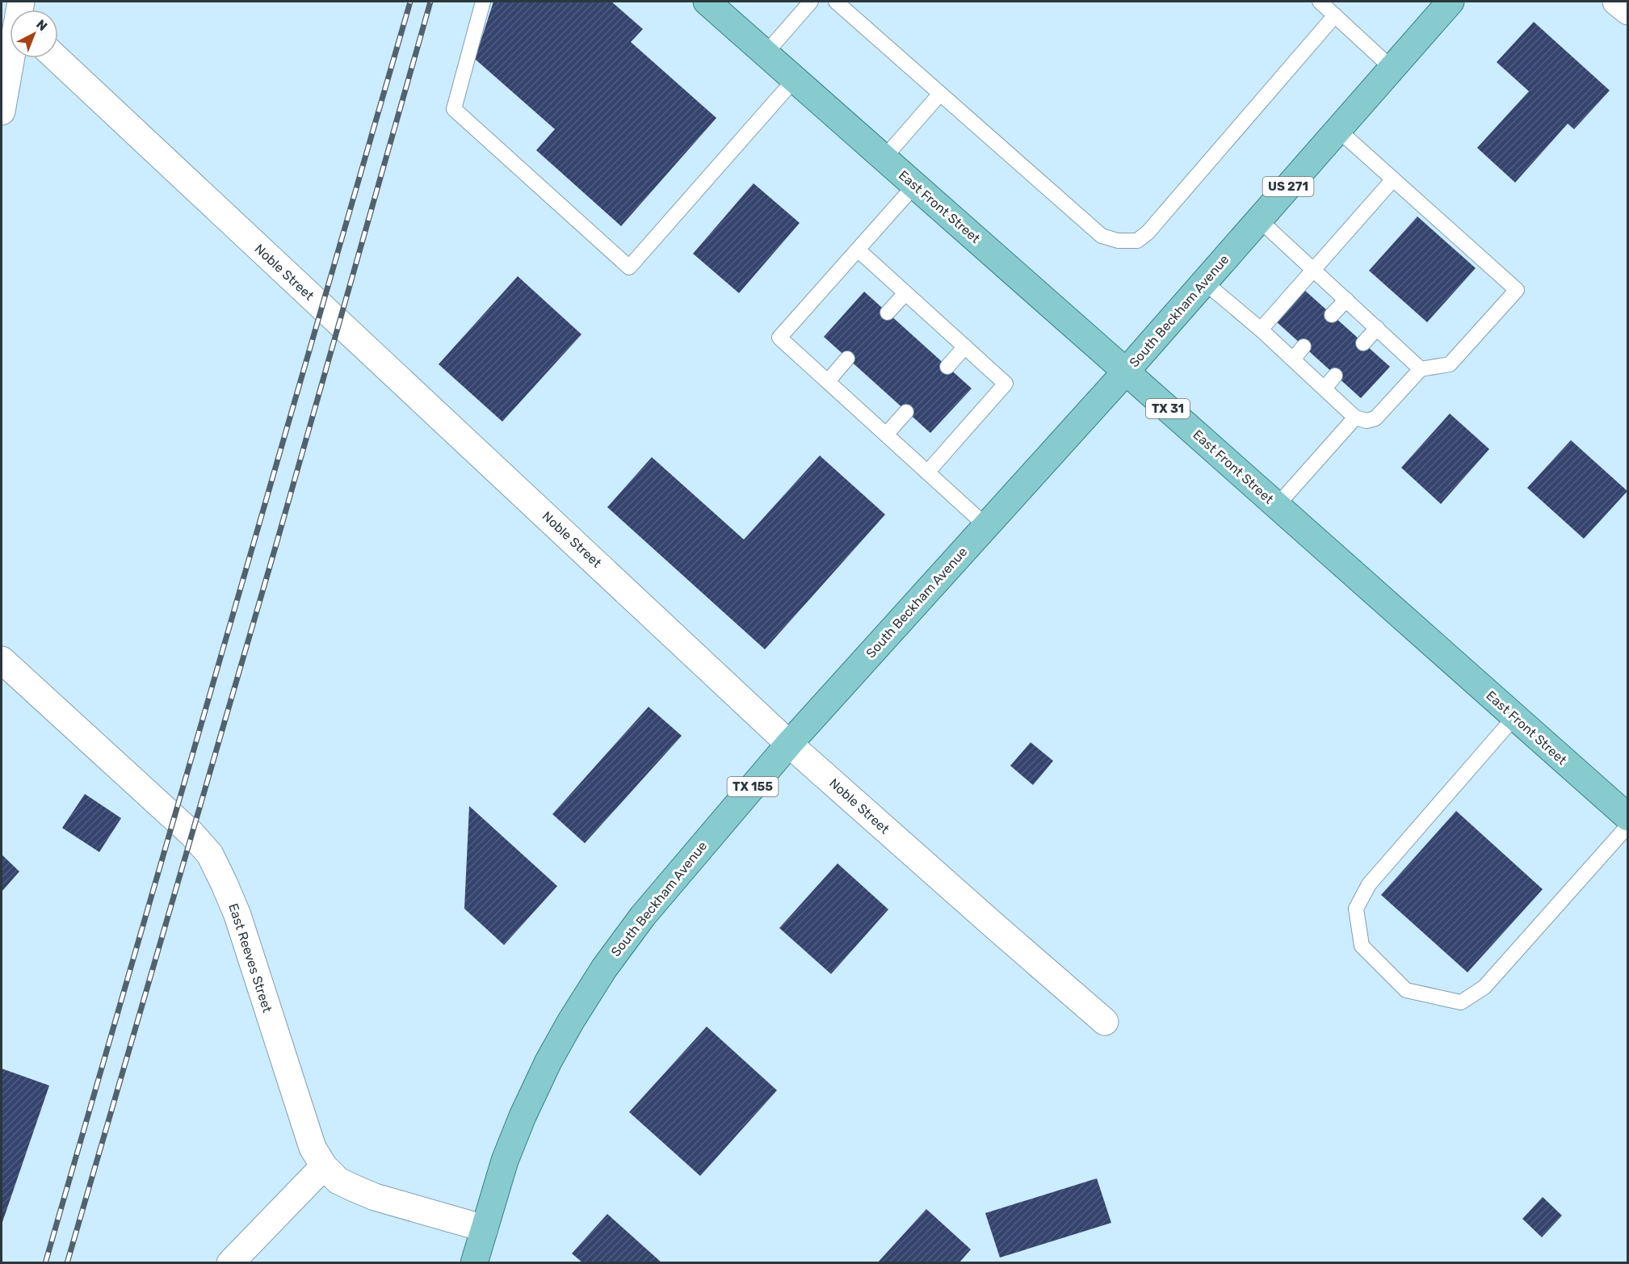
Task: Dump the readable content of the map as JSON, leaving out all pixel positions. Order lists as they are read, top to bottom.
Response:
{
  "streets": {
    "main road": [
      "US 271",
      "East Front Street",
      "South Beckham Avenue",
      "TX 31",
      "TX 155"
    ],
    "street": ["Noble Street", "East Reeves Street"]
  },
  "crossings": [
    ["East Front Street", "South Beckham Avenue"],
    ["Noble Street", "South Beckham Avenue"],
    ["South Beckham Avenue", "East Reeves Street"]
  ],
  "north": "top right"
}
